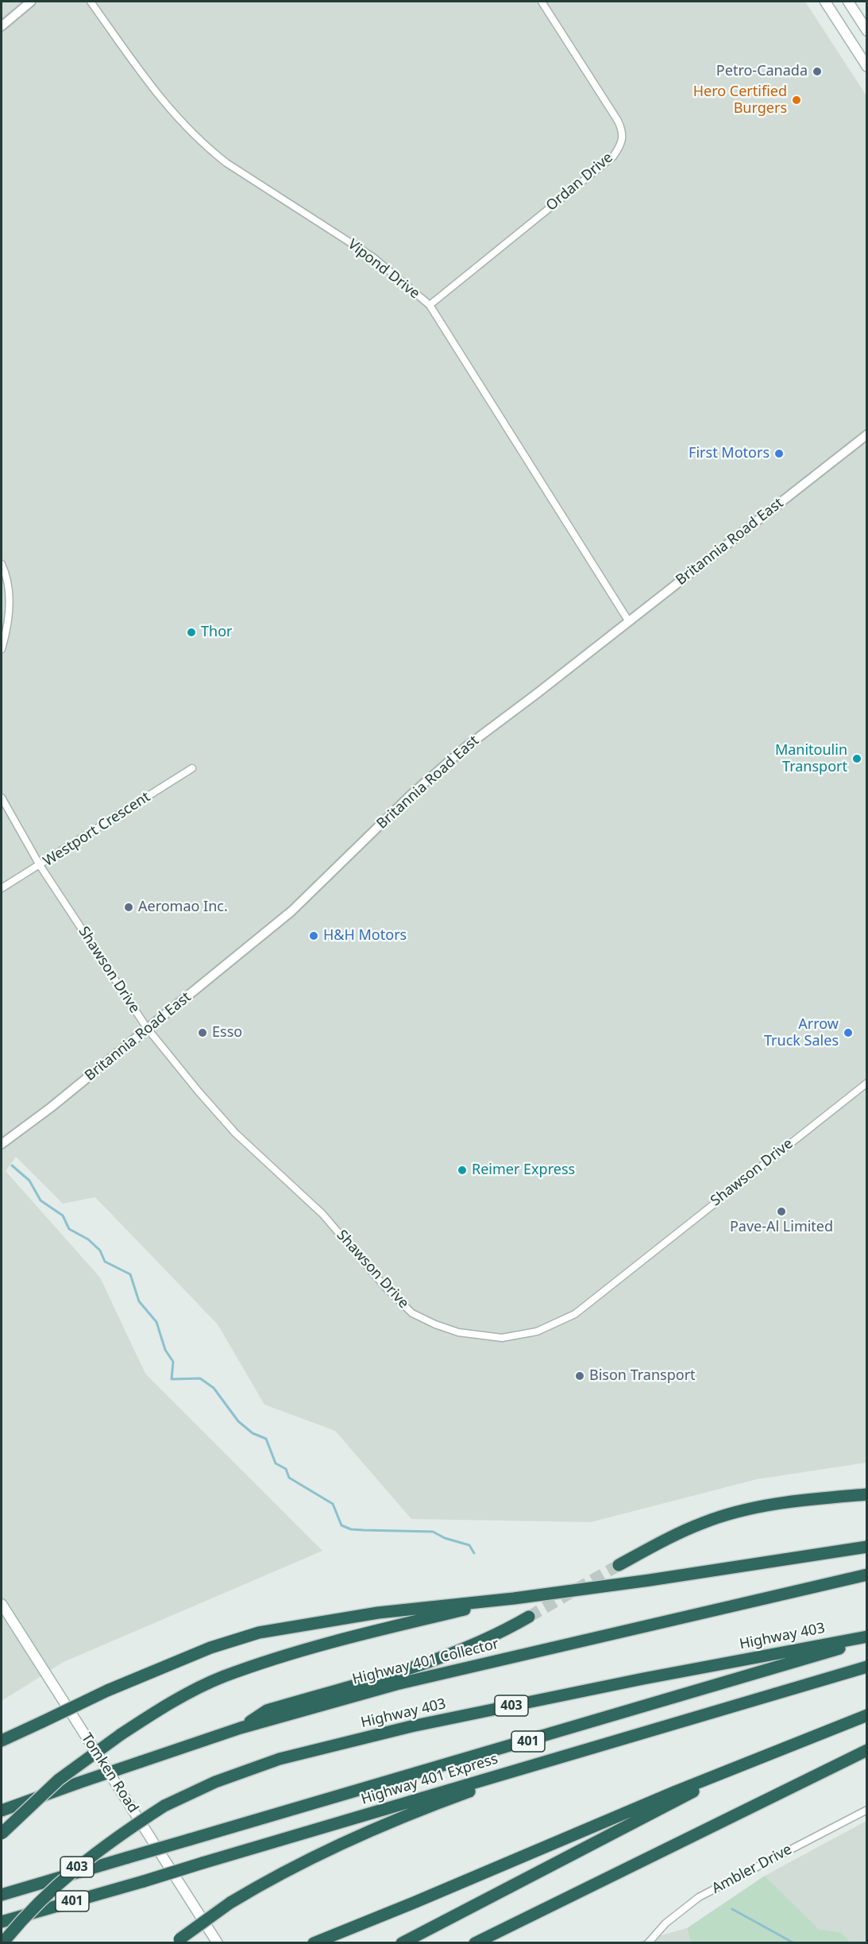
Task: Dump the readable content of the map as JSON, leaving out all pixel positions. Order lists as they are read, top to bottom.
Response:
{
  "streets": {
    "highway": [
      "Highway 403",
      "Highway 401 Collector",
      "403",
      "401",
      "Highway 401 Express"
    ],
    "main road": ["Tomken Road"],
    "street": [
      "Ordan Drive",
      "Vipond Drive",
      "Britannia Road East",
      "Westport Crescent",
      "Shawson Drive",
      "Ambler Drive"
    ]
  },
  "crossings": [
    ["Ordan Drive", "Vipond Drive"],
    ["Vipond Drive", "Britannia Road East"],
    ["Britannia Road East", "Shawson Drive"],
    ["Westport Crescent", "Shawson Drive"]
  ],
  "places": [
    "Petro-Canada",
    "Hero Certified Burgers",
    "First Motors",
    "Thor",
    "Manitoulin Transport",
    "Aeromao Inc.",
    "H&H Motors",
    "Esso",
    "Arrow Truck Sales",
    "Reimer Express",
    "Pave-Al Limited",
    "Bison Transport"
  ]
}
